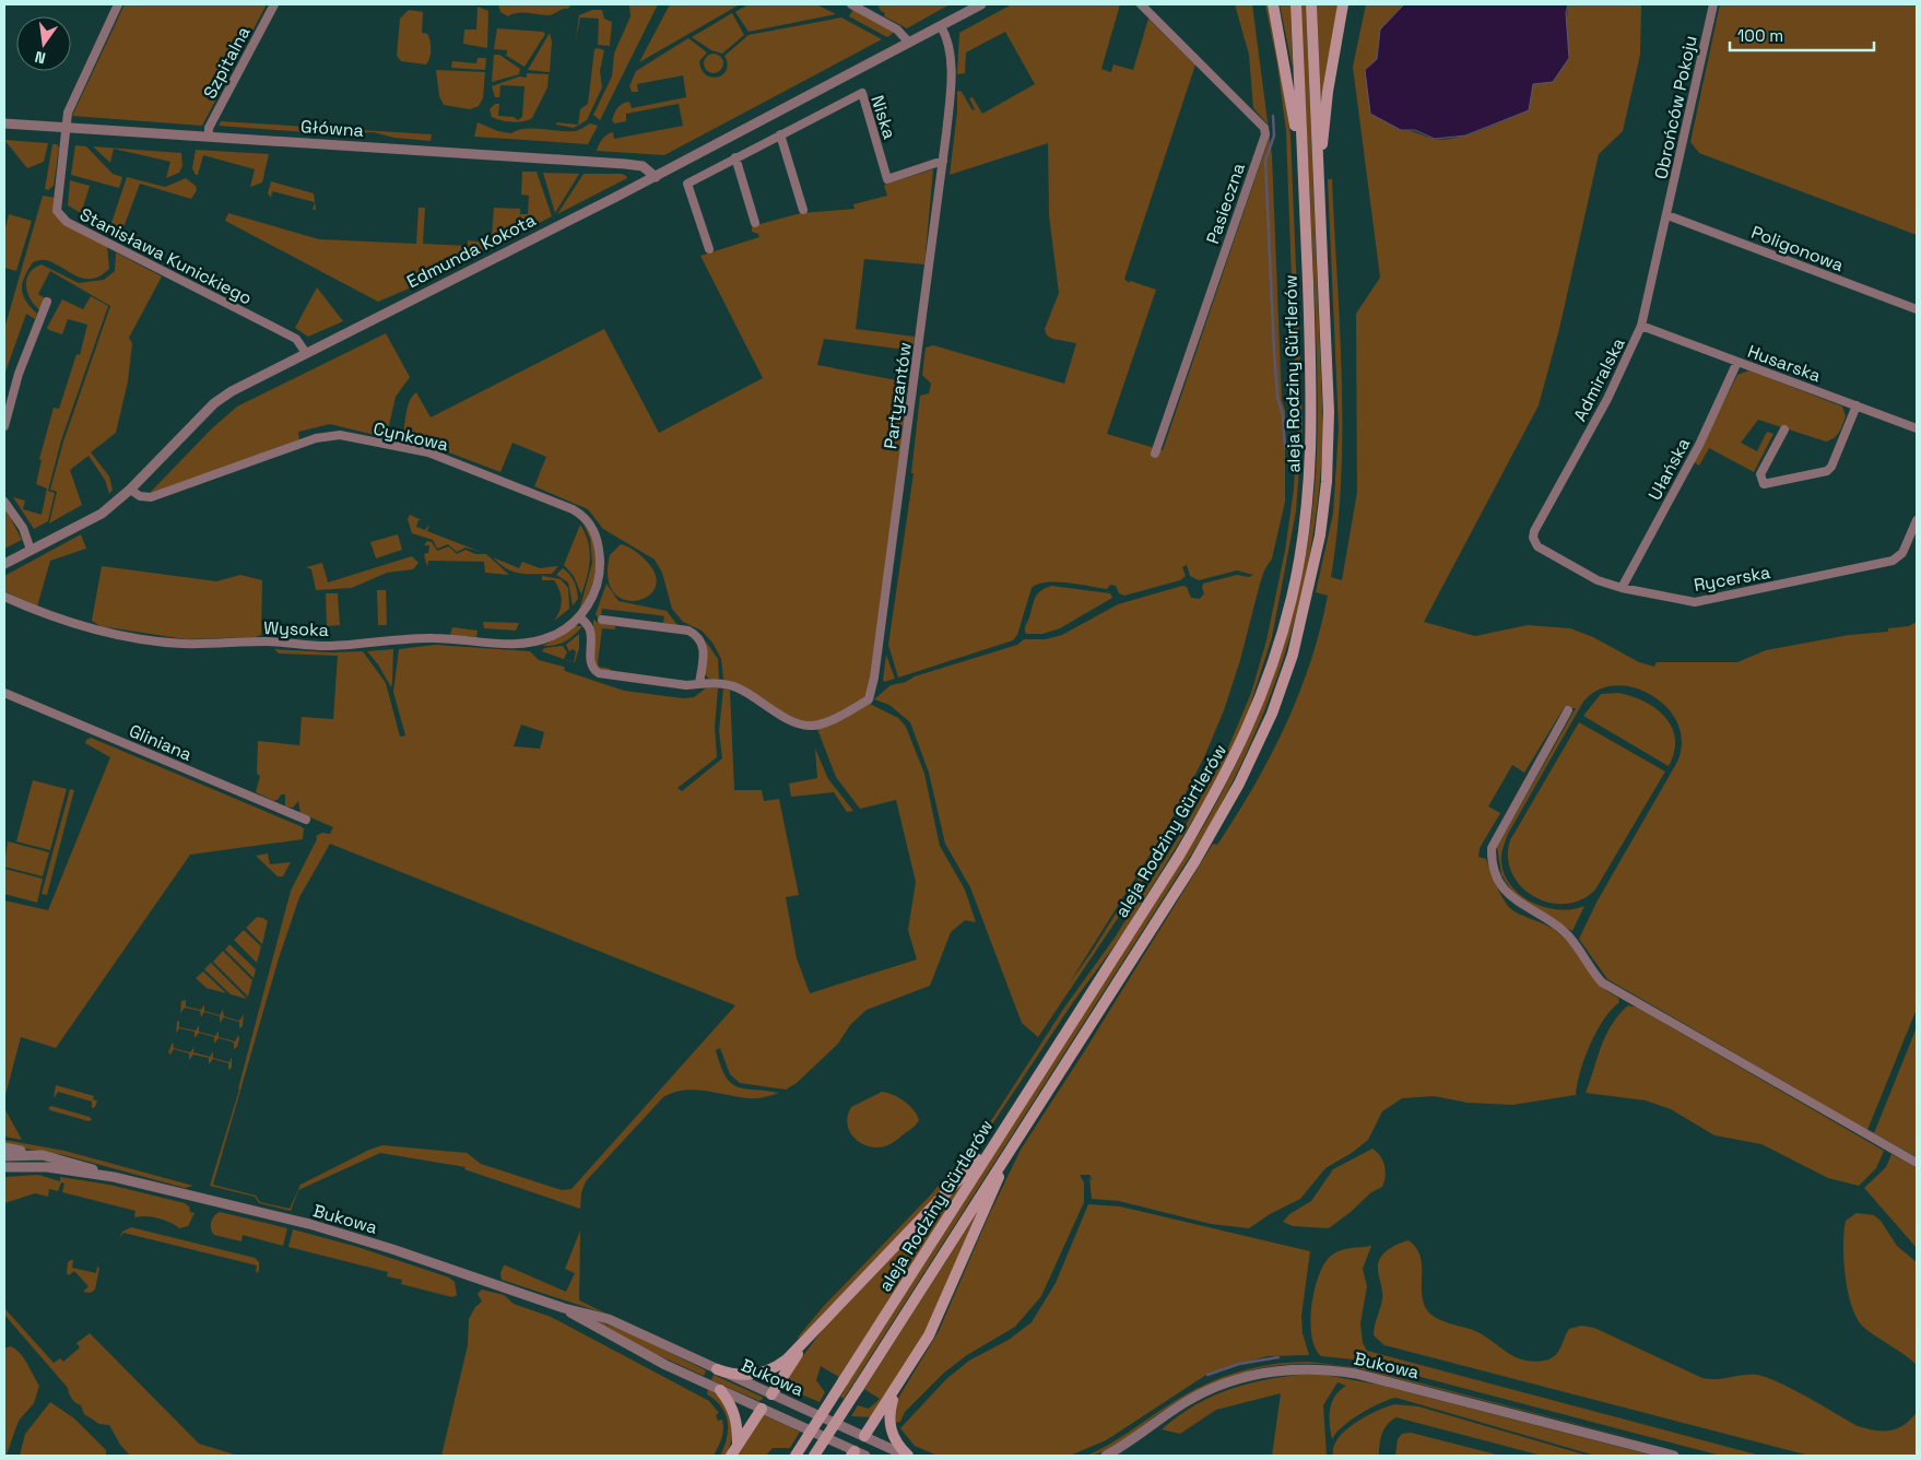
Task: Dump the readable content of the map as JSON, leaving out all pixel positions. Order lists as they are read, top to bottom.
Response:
{
  "streets": {
    "main road": ["aleja Rodziny Gürtlerów"],
    "street": [
      "Szpitalna",
      "Obrońców Pokoju",
      "Niska",
      "Główna",
      "Pasieczna",
      "Poligonowa",
      "Edmunda Kokota",
      "Stanisława Kunickiego",
      "Husarska",
      "Admiralska",
      "Partyzantów",
      "Cynkowa",
      "Ułańska",
      "Rycerska",
      "Wysoka",
      "Gliniana",
      "Bukowa"
    ]
  },
  "crossings": [
    ["Szpitalna", "Główna"],
    ["Obrońców Pokoju", "Poligonowa"],
    ["Obrońców Pokoju", "Admiralska"],
    ["Niska", "Partyzantów"],
    ["Główna", "Edmunda Kokota"],
    ["Główna", "Stanisława Kunickiego"],
    ["Poligonowa", "Admiralska"],
    ["Edmunda Kokota", "Stanisława Kunickiego"],
    ["Edmunda Kokota", "Partyzantów"],
    ["Edmunda Kokota", "Cynkowa"],
    ["Husarska", "Admiralska"],
    ["Husarska", "Ułańska"],
    ["Admiralska", "Rycerska"],
    ["Cynkowa", "Wysoka"],
    ["Ułańska", "Rycerska"]
  ],
  "scale_bar": "100 m",
  "north": "bottom"
}
